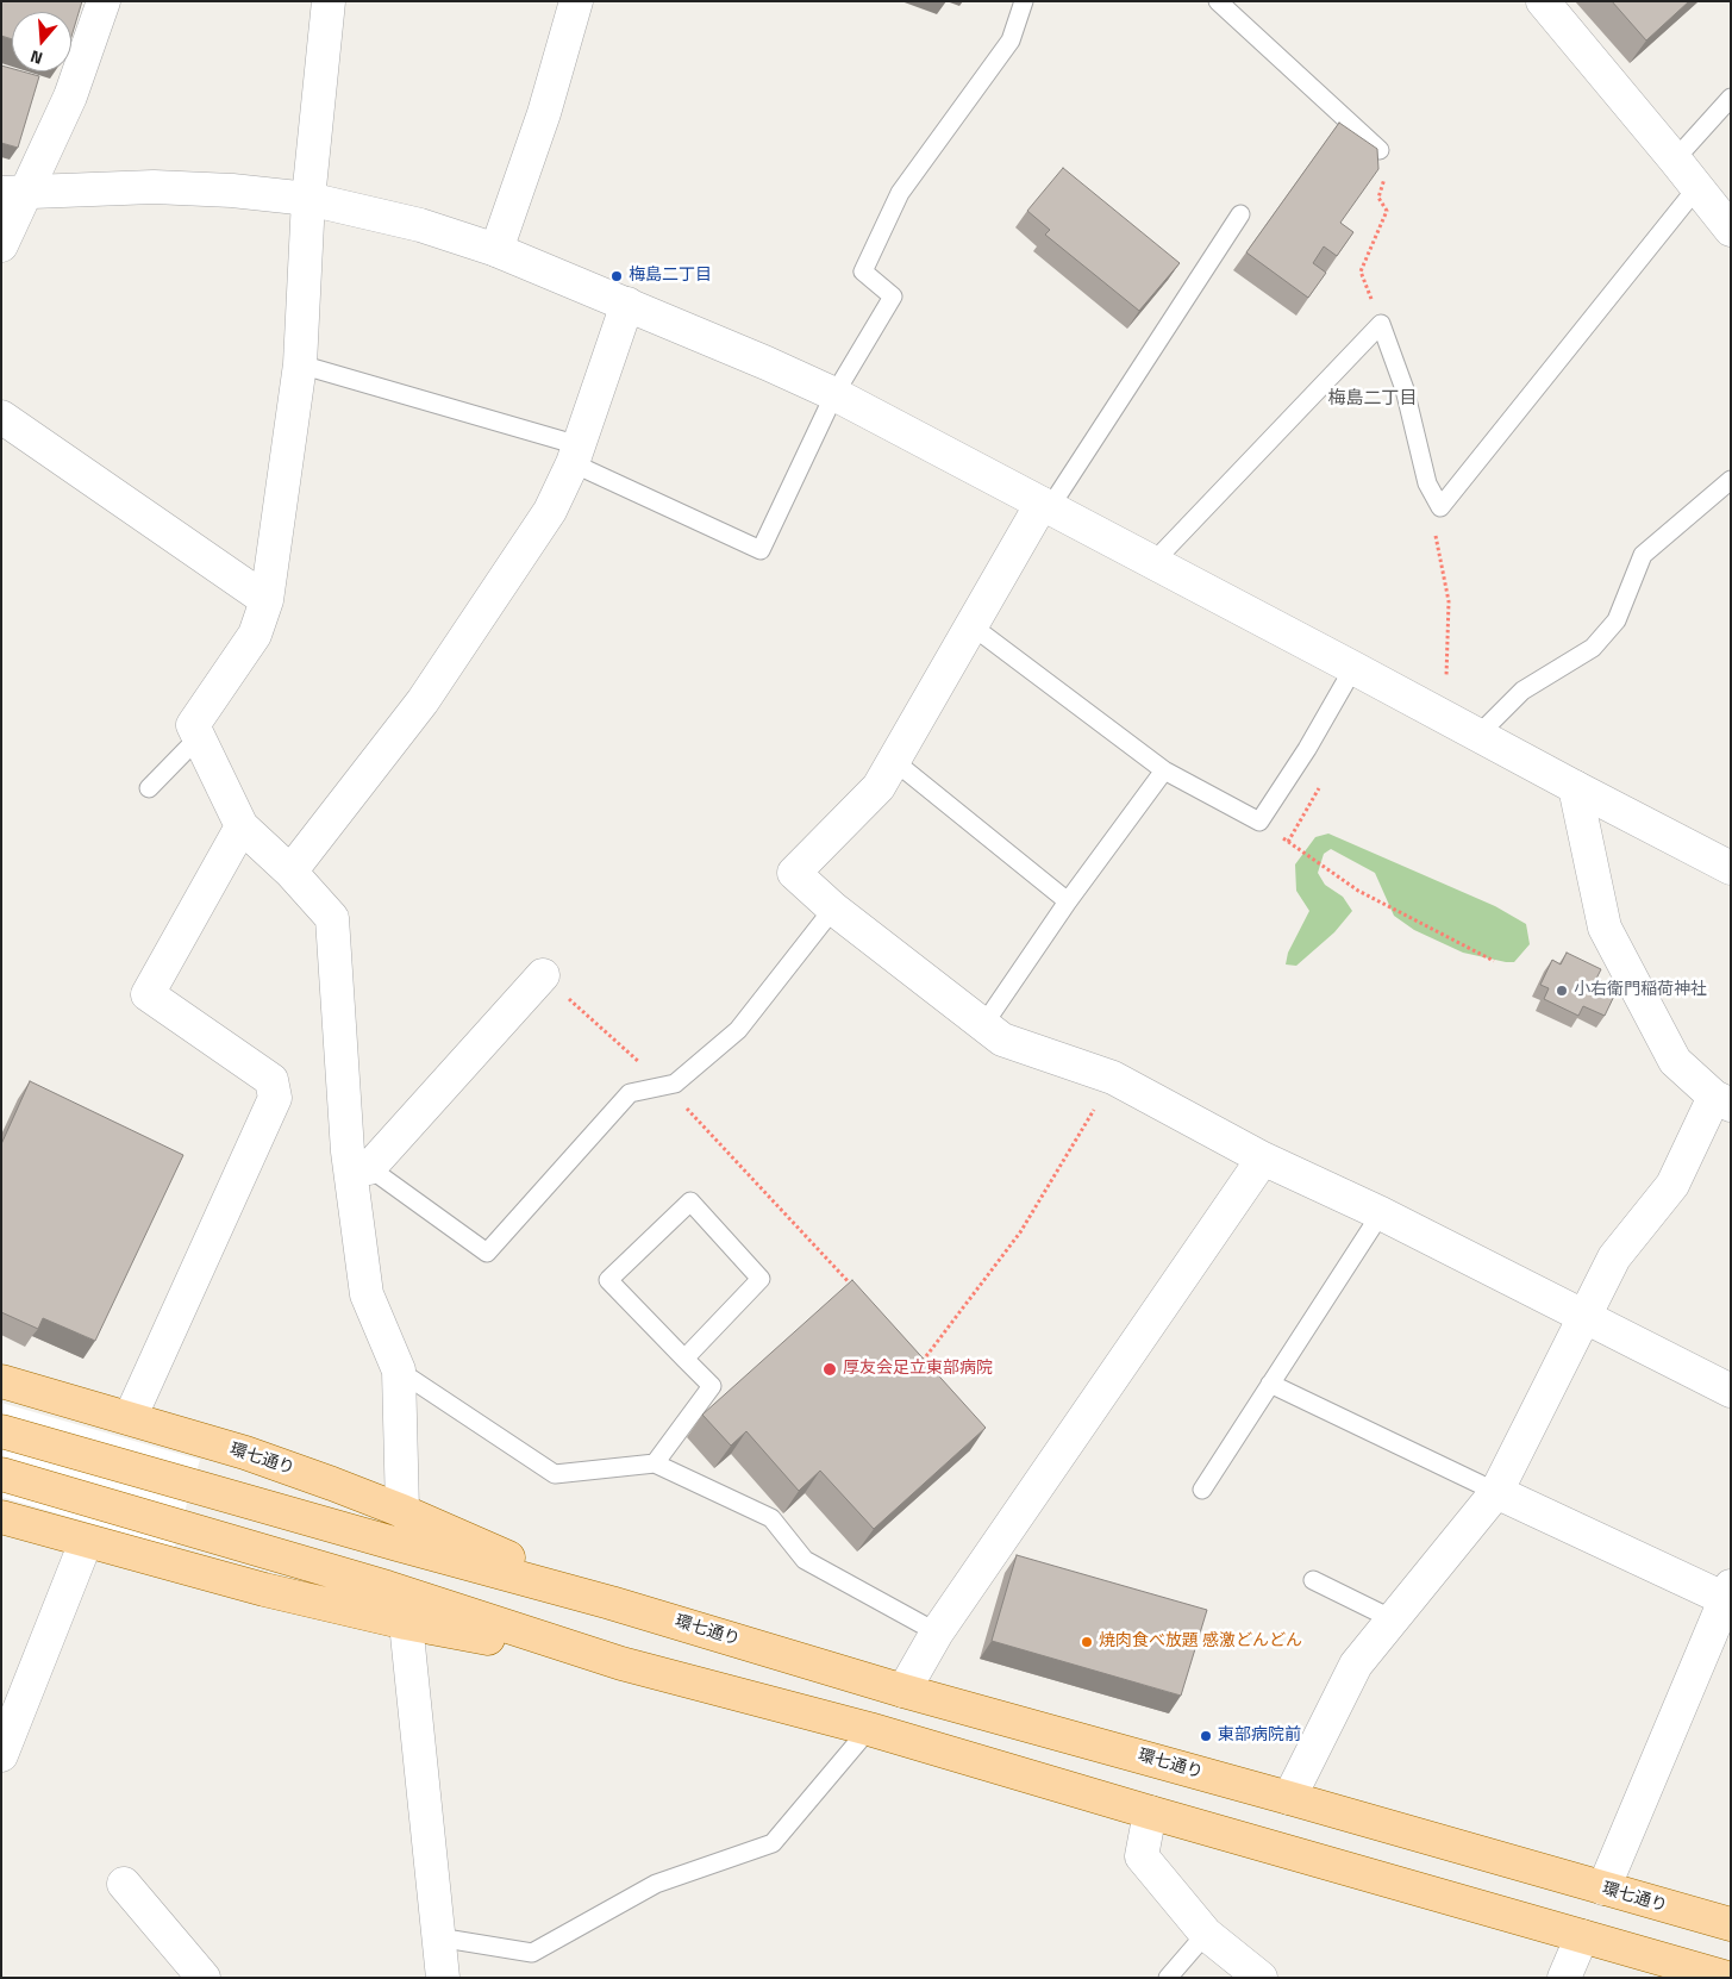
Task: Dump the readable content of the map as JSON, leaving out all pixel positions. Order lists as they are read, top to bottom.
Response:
{
  "streets": {
    "main road": ["環七通り"]
  },
  "districts": ["梅島二丁目"],
  "places": [
    "梅島二丁目",
    "小右衛門稲荷神社",
    "厚友会足立東部病院",
    "焼肉食べ放題 感激どんどん",
    "東部病院前"
  ],
  "north": "bottom"
}
